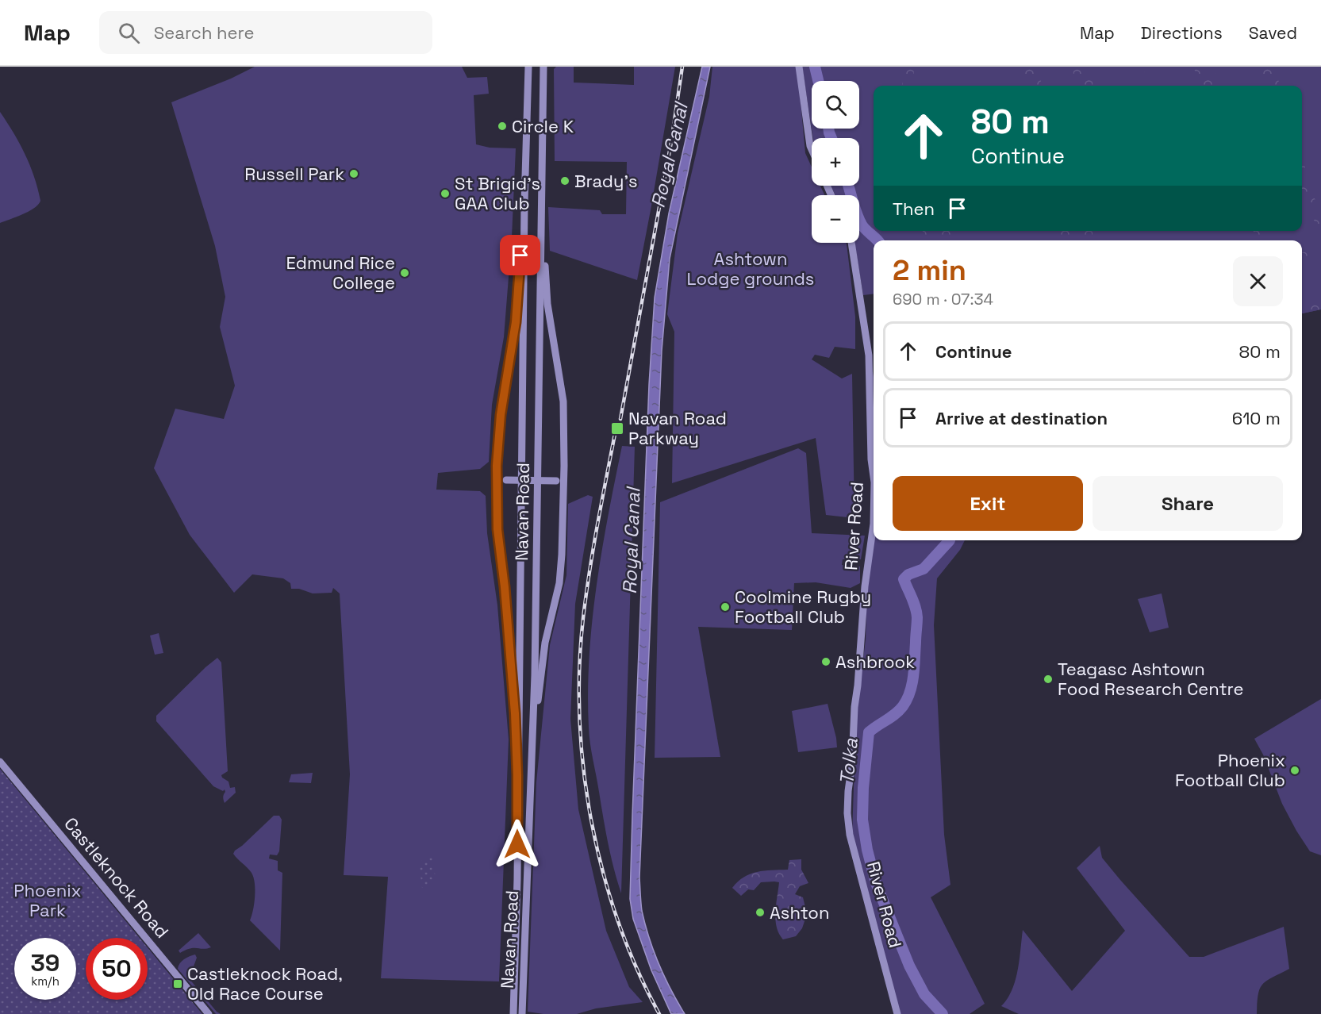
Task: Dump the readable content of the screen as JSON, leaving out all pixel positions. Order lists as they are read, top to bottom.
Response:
{
  "streets": {
    "main road": ["Navan Road", "River Road", "Castleknock Road"]
  },
  "water": ["Royal Canal", "Tolka"],
  "parks": ["Ashtown Lodge grounds", "Phoenix Park"],
  "places": {
    "other": [
      "Circle K",
      "Russell Park",
      "Brady's",
      "St Brigid's GAA Club",
      "Edmund Rice College",
      "Coolmine Rugby Football Club",
      "Ashbrook",
      "Teagasc Ashtown Food Research Centre",
      "Phoenix Football Club",
      "Ashton"
    ],
    "transit": ["Navan Road Parkway", "Castleknock Road, Old Race Course"]
  },
  "page": {
    "header": "Map",
    "search": "Search here",
    "nav": ["Map", "Directions", "Saved"],
    "map_buttons": ["+", "−"],
    "turn": ["80 m", "Continue"],
    "then": "Then",
    "heading": ["2 min", "690 m · 07:34"],
    "list": [
      {
        "name": "Continue",
        "value": "80 m"
      },
      {
        "name": "Arrive at destination",
        "value": "610 m"
      }
    ],
    "buttons": ["Exit", "Share"],
    "speed": "39 km/h",
    "limit": "50"
  }
}
